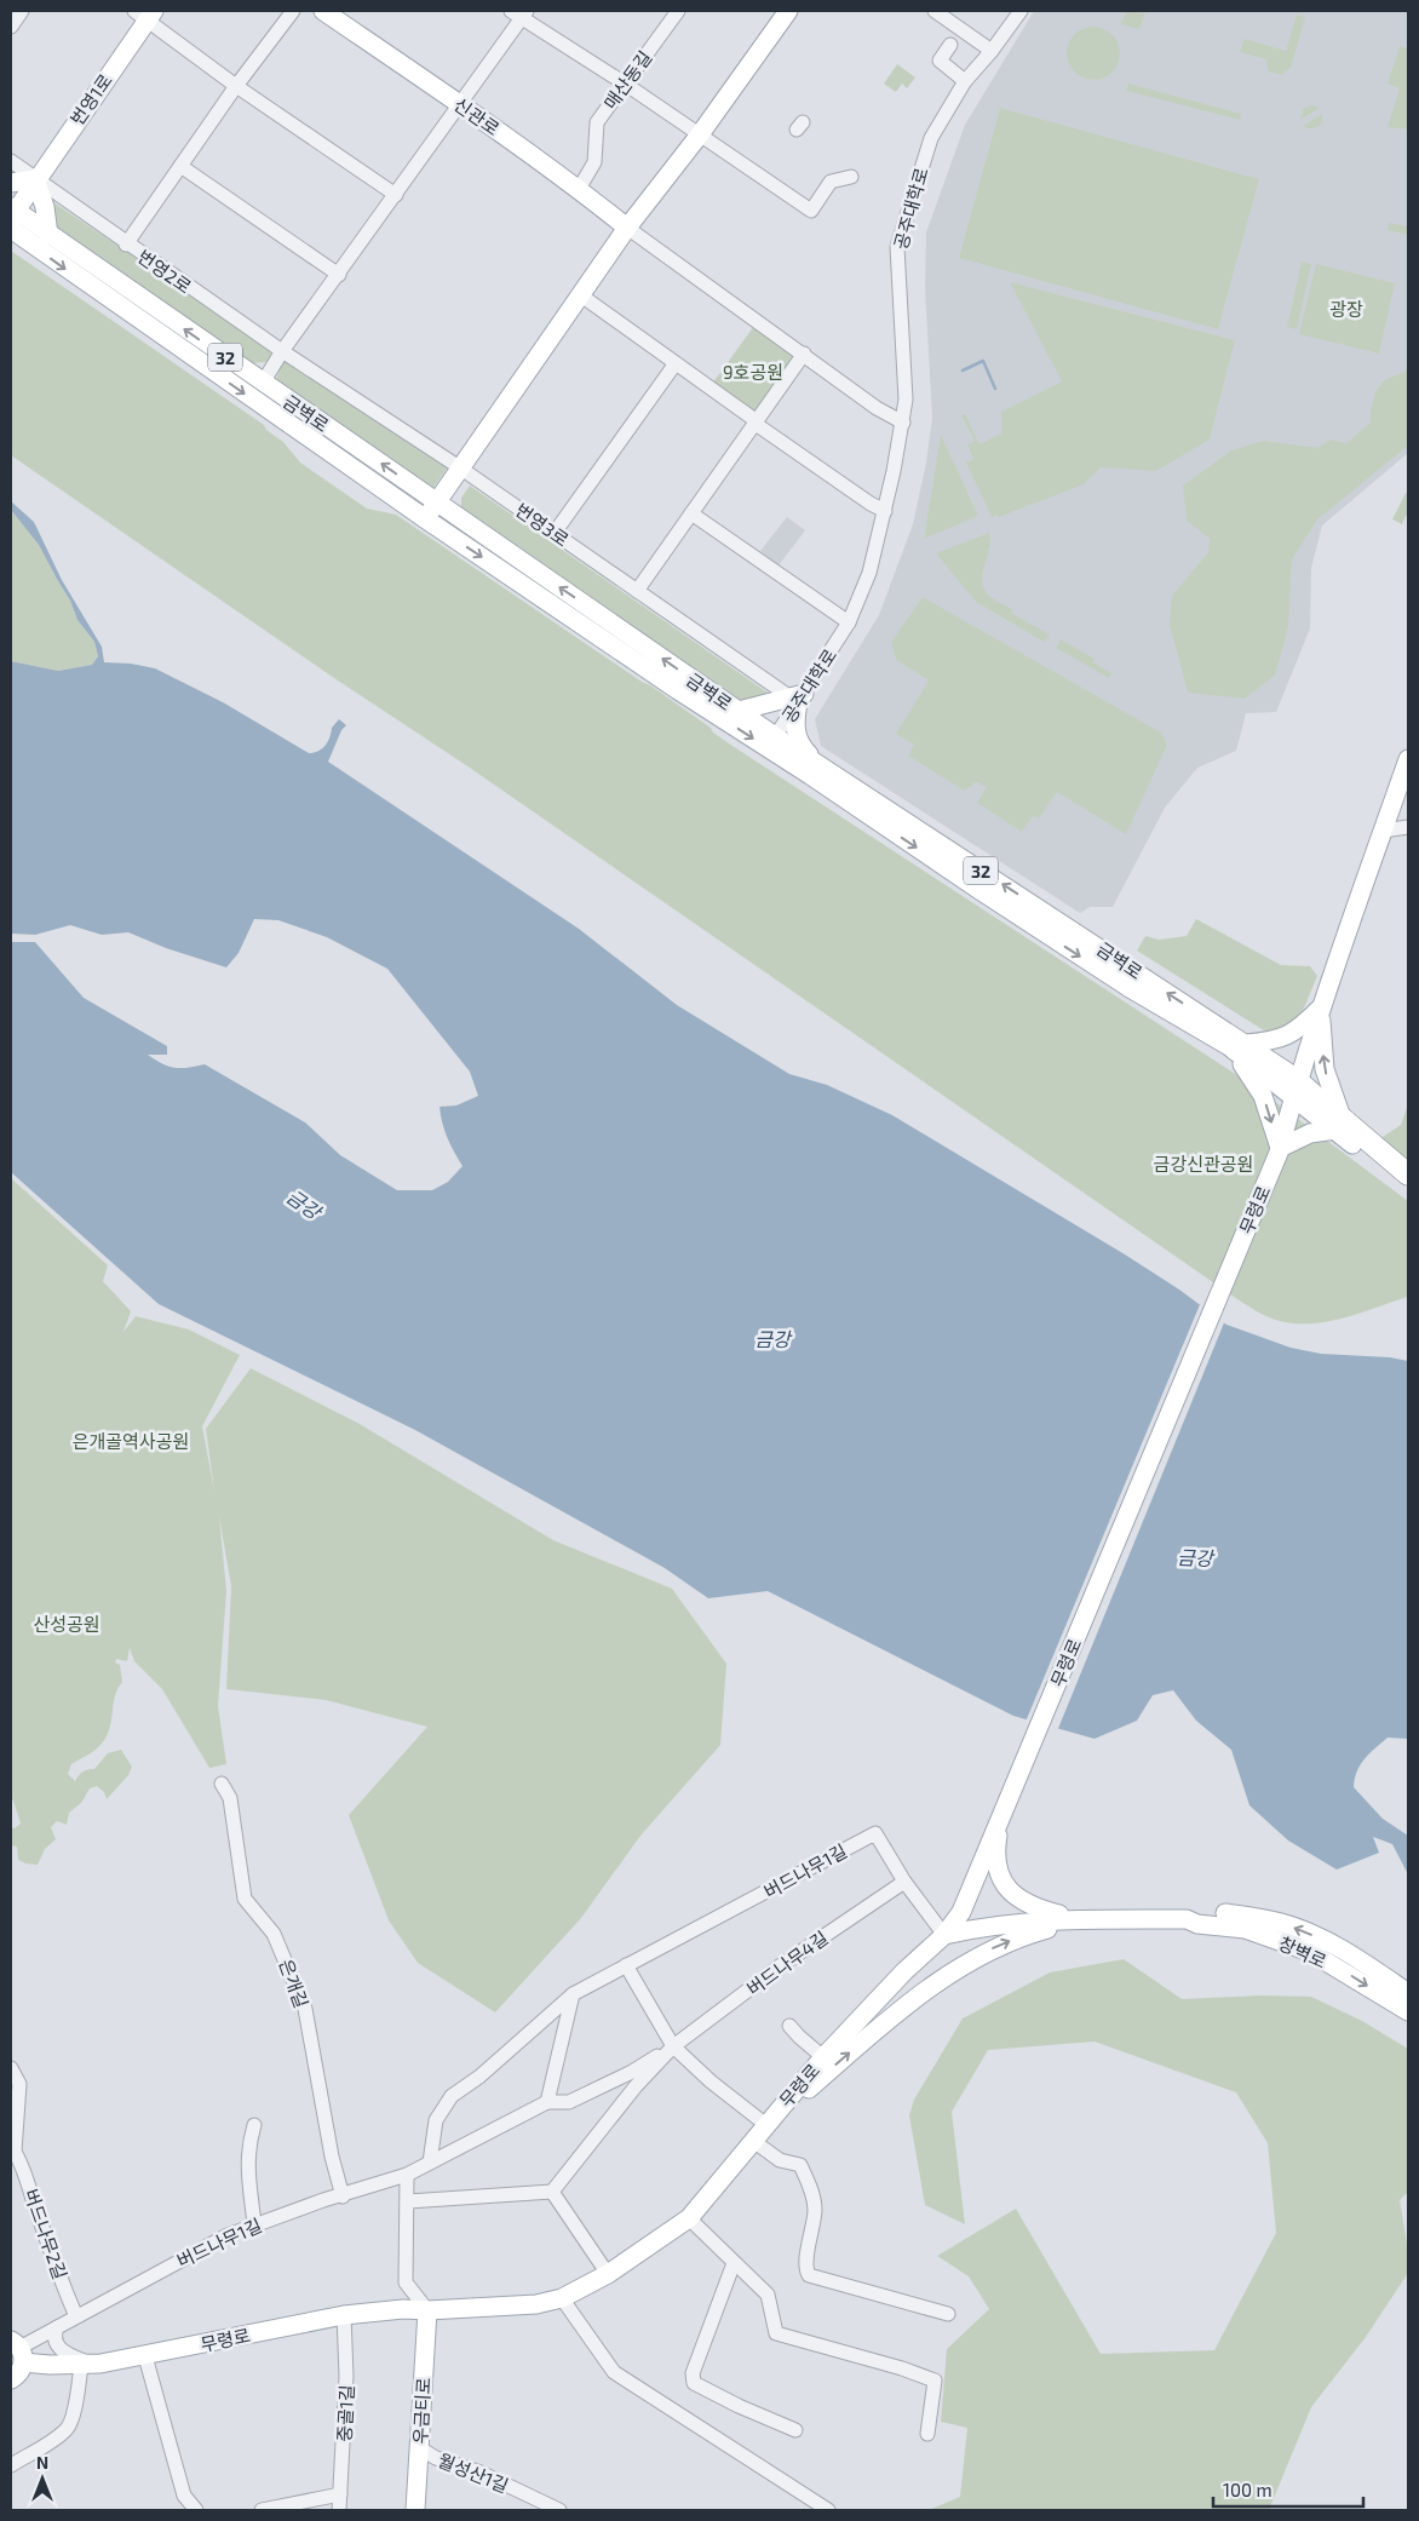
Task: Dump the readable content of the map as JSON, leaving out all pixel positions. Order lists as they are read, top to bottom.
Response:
{
  "streets": {
    "highway": ["32", "금벽로"],
    "main road": [
      "번영1로",
      "신관로",
      "무령로",
      "창벽로",
      "우금티로"
    ],
    "street": [
      "매산동길",
      "공주대학로",
      "번영2로",
      "번영3로",
      "버드나무1길",
      "버드나무4길",
      "은개길",
      "버드나무2길",
      "중골1길",
      "월성산1길"
    ]
  },
  "crossings": [
    ["매산동길", "신관로"],
    ["번영1로", "번영2로"],
    ["번영1로", "금벽로"],
    ["공주대학로", "금벽로"],
    ["공주대학로", "번영3로"],
    ["번영2로", "번영3로"],
    ["금벽로", "무령로"],
    ["무령로", "버드나무1길"],
    ["무령로", "창벽로"],
    ["무령로", "우금티로"],
    ["무령로", "중골1길"],
    ["버드나무1길", "창벽로"],
    ["버드나무1길", "버드나무4길"],
    ["버드나무1길", "은개길"],
    ["버드나무1길", "버드나무2길"],
    ["우금티로", "월성산1길"]
  ],
  "water": ["금강"],
  "parks": [
    "광장",
    "9호공원",
    "금강신관공원",
    "은개골역사공원",
    "산성공원"
  ],
  "scale_bar": "100 m",
  "north": "top"
}
